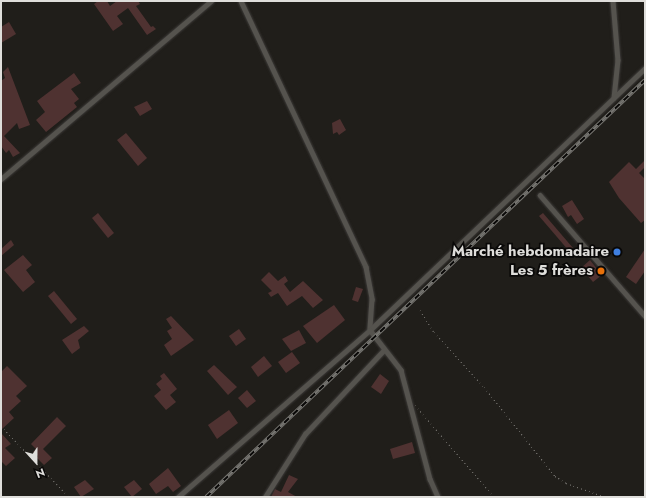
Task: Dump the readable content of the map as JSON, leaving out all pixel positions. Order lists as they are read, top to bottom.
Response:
{
  "places": ["Marché hebdomadaire", "Les 5 frères"],
  "north": "bottom"
}
